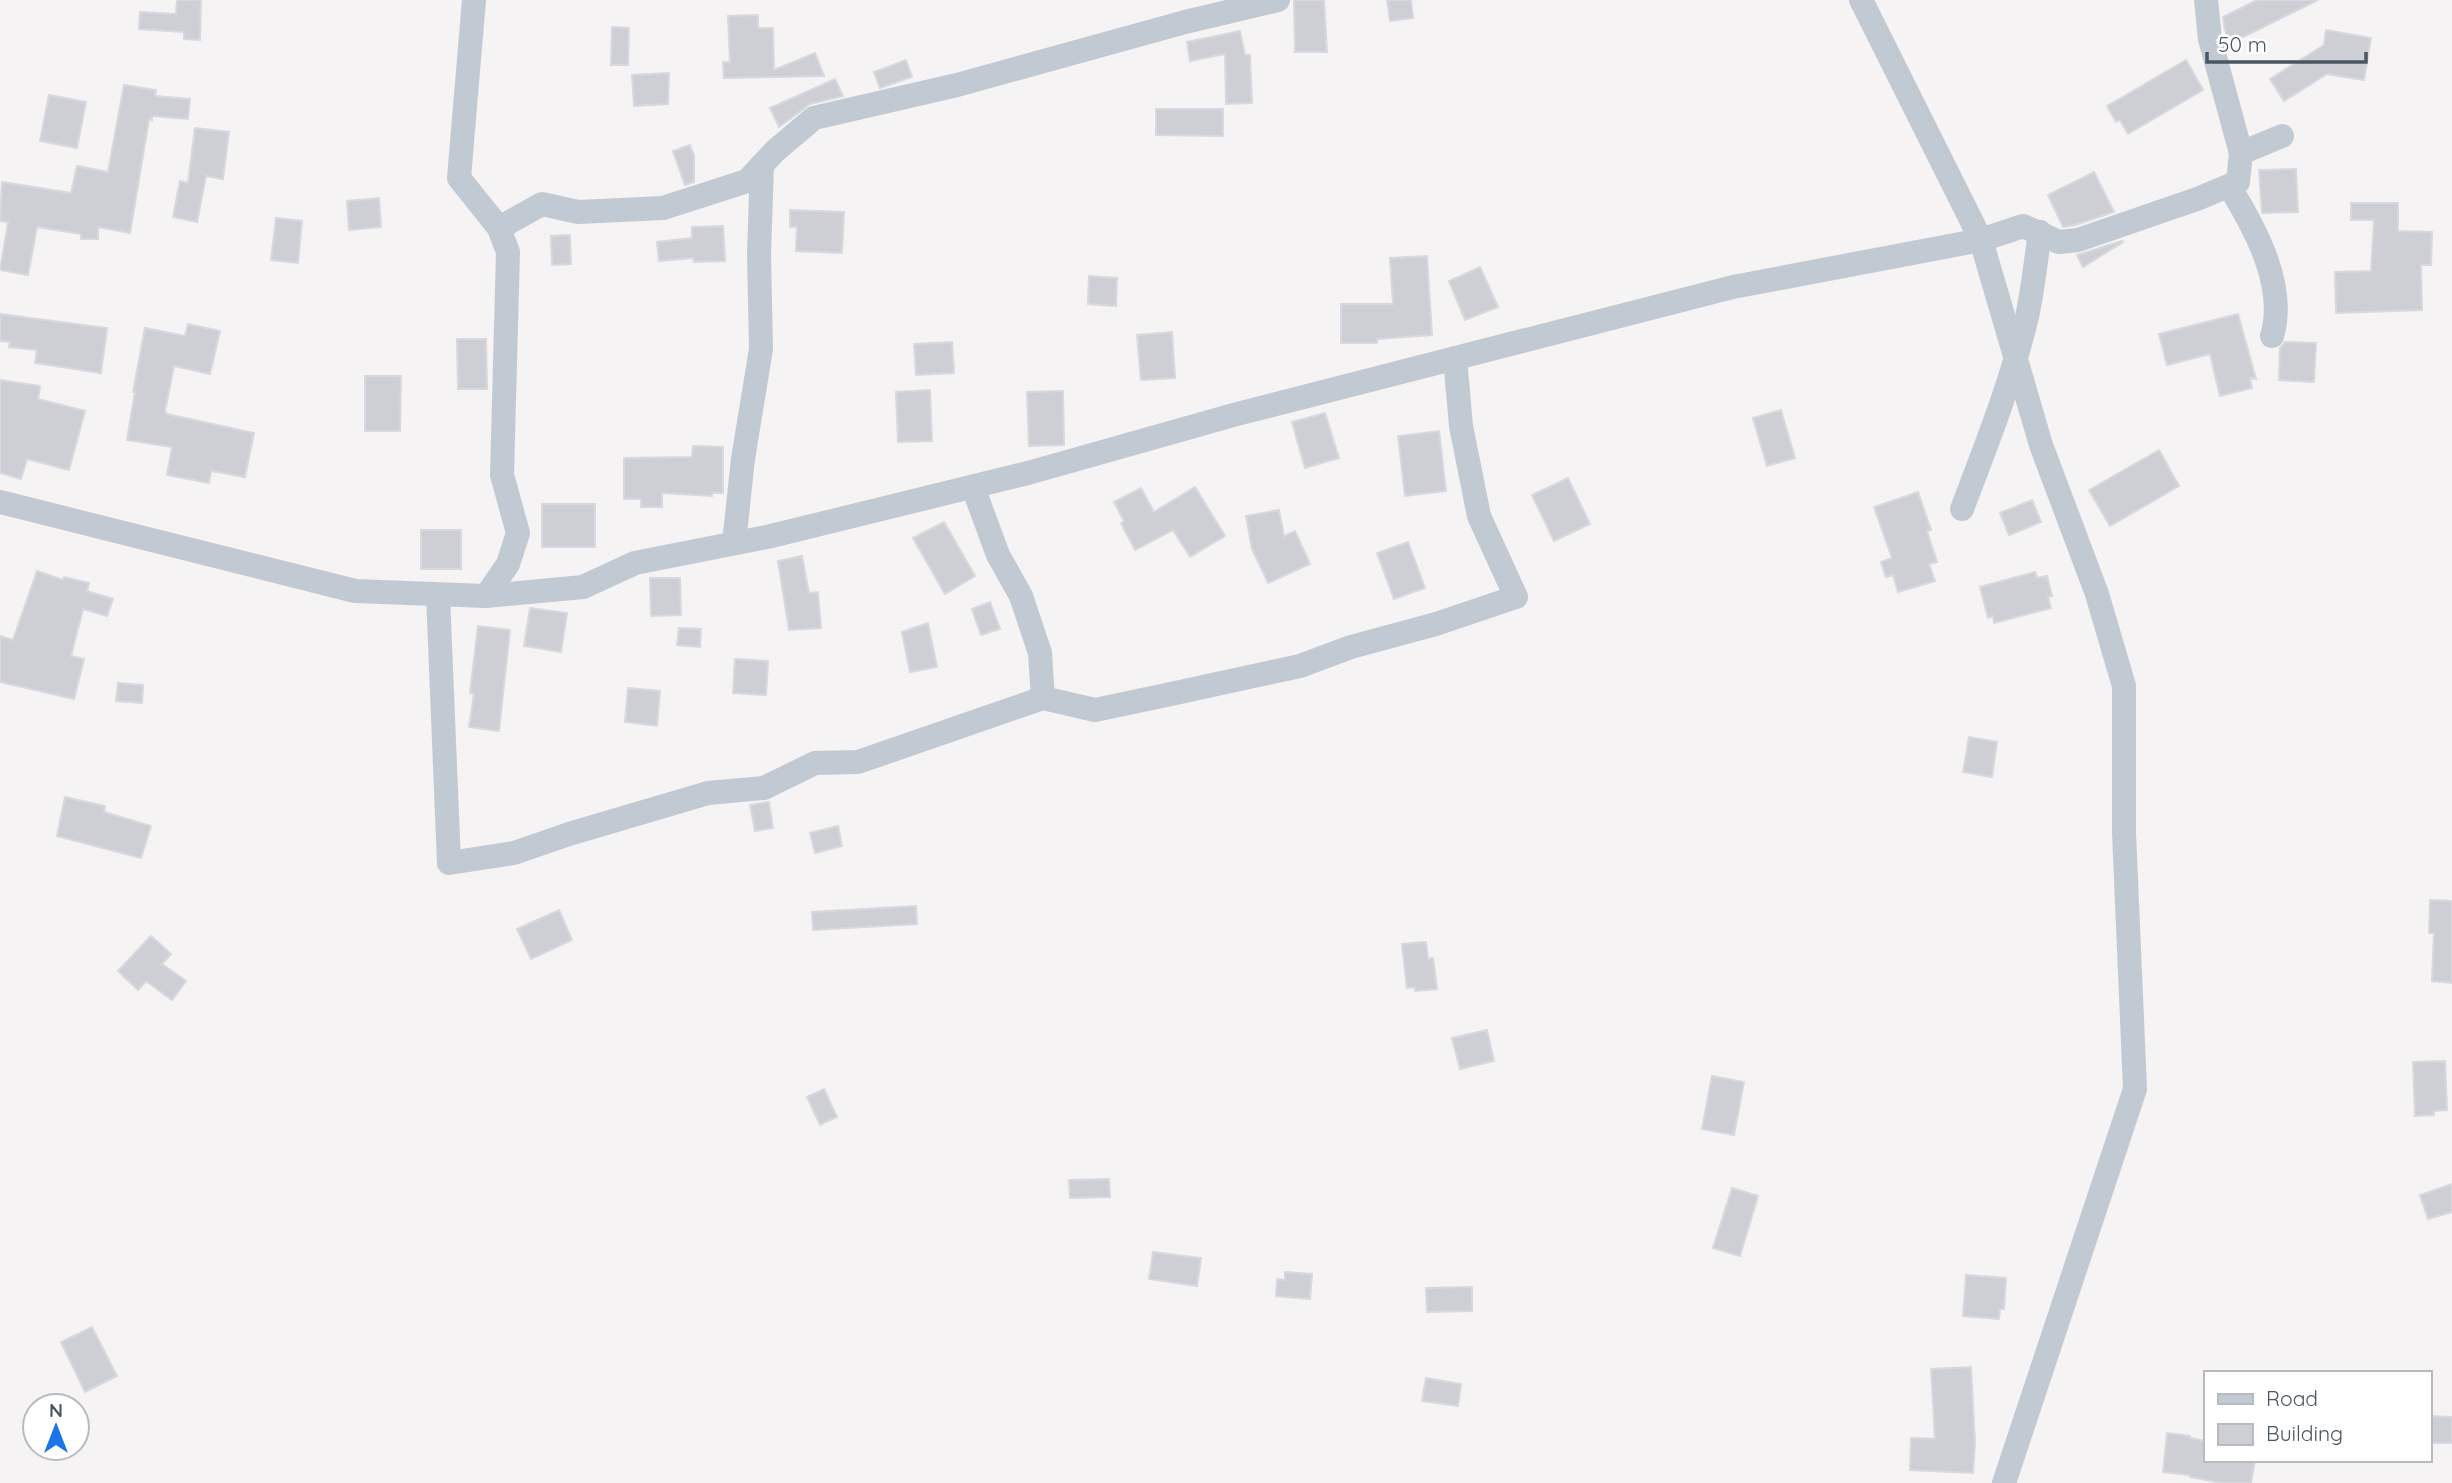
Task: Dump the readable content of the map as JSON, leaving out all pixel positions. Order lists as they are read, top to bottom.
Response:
{
  "legend": ["Road", "Building"],
  "scale_bar": "50 m",
  "north": "top"
}
